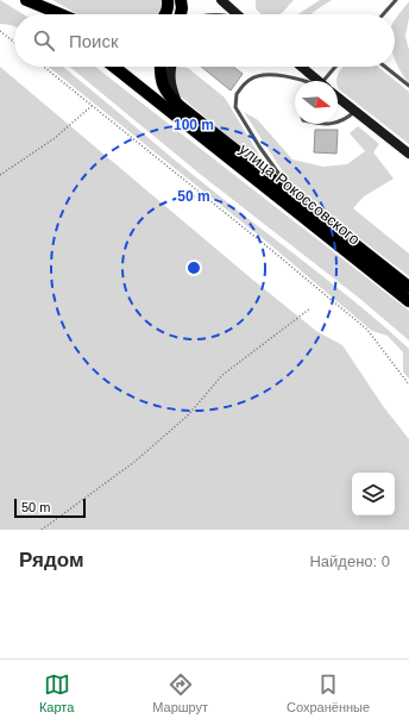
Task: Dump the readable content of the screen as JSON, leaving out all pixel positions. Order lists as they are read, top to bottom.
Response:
{
  "streets": {
    "highway": ["улица Рокоссовского"]
  },
  "scale_bar": "50 m",
  "north": "right",
  "page": {
    "search": "Поиск",
    "scale": "50 m",
    "heading": ["Рядом", "Найдено: 0"],
    "nav": ["Карта", "Маршрут", "Сохранённые"]
  },
  "rings": ["100 m", "50 m"]
}
